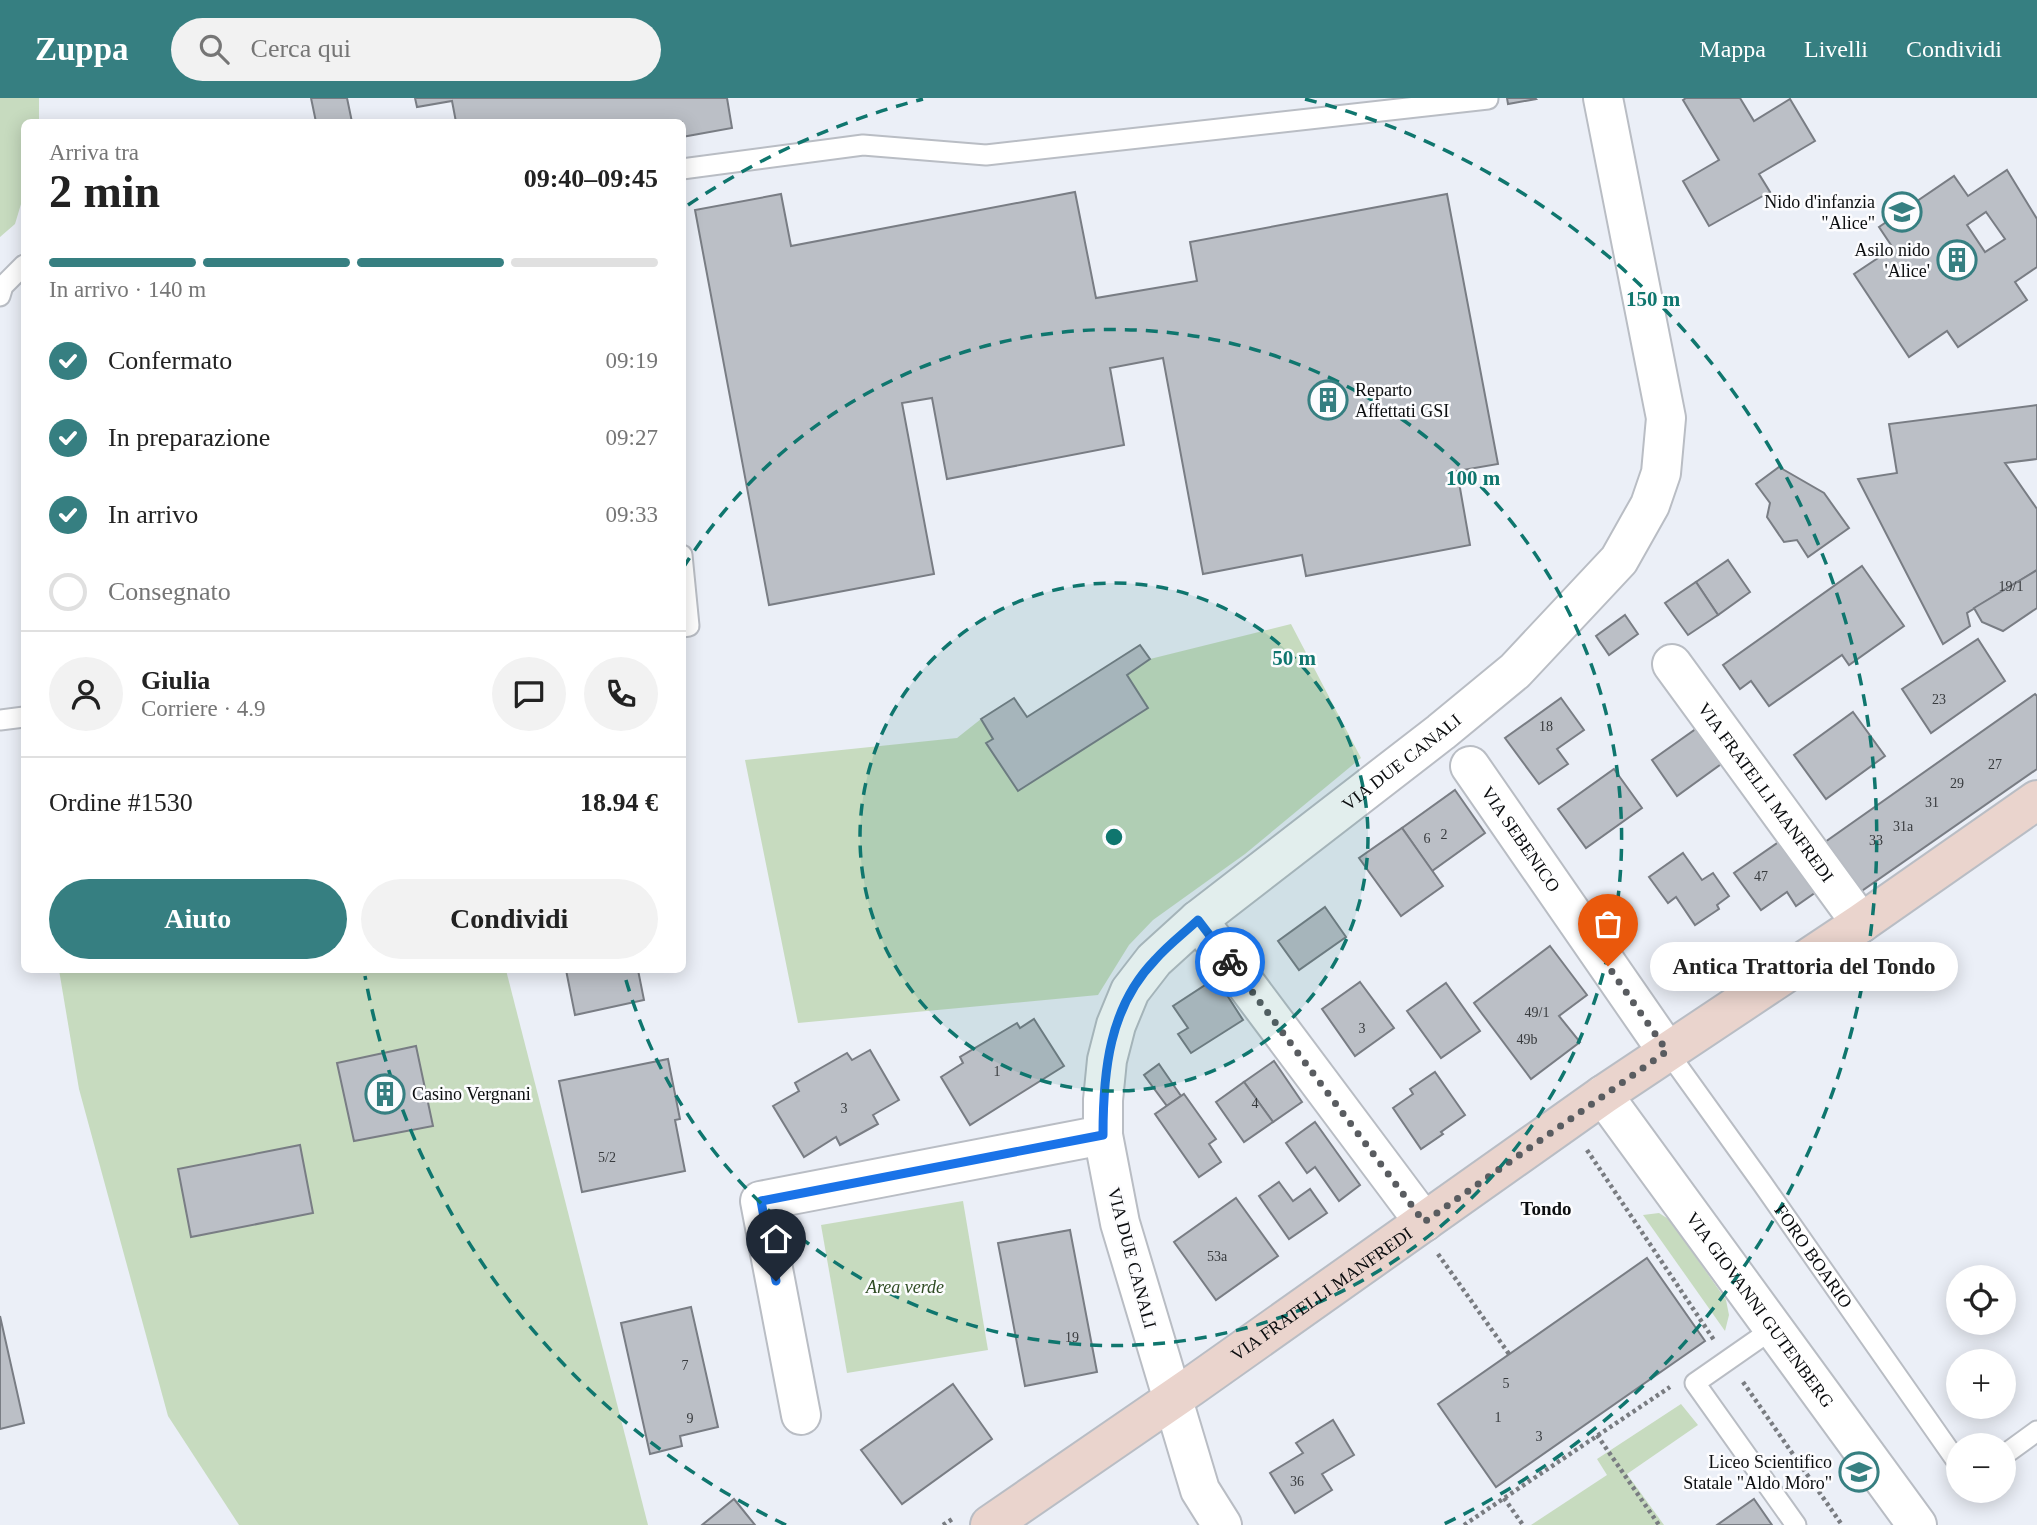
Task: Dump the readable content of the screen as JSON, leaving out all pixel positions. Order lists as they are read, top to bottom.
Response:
{
  "streets": {
    "main road": ["VIA FRATELLI MANFREDI"],
    "street": ["VIA DUE CANALI", "VIA SEBENICO", "VIA GIOVANNI GUTENBERG"],
    "lane": ["FORO BOARIO"]
  },
  "crossings": [
    ["VIA DUE CANALI", "VIA FRATELLI MANFREDI"],
    ["VIA FRATELLI MANFREDI", "VIA SEBENICO"],
    ["VIA FRATELLI MANFREDI", "FORO BOARIO"],
    ["VIA FRATELLI MANFREDI", "VIA GIOVANNI GUTENBERG"],
    ["VIA SEBENICO", "FORO BOARIO"]
  ],
  "districts": ["Tondo"],
  "parks": ["Area verde"],
  "places": {
    "school or university": ["Nido d'infanzia \"Alice\"", "Liceo Scientifico Statale \"Aldo Moro\""],
    "building": ["Asilo nido 'Alice'", "Reparto Affettati GSI", "Casino Vergnani"],
    "other": ["Antica Trattoria del Tondo"]
  },
  "house_numbers": [
    "19/1",
    "23",
    "18",
    "27",
    "29",
    "31",
    "31a",
    "2",
    "6",
    "33",
    "47",
    "49/1",
    "3",
    "49b",
    "1",
    "4",
    "3",
    "5/2",
    "53a",
    "19",
    "7",
    "5",
    "1",
    "9",
    "3",
    "36"
  ],
  "page": {
    "header": "Zuppa",
    "search": "Cerca qui",
    "nav": ["Mappa", "Livelli", "Condividi"],
    "heading": ["2 min", "Arriva tra", "09:40–09:45"],
    "panel": [
      "Giulia",
      "Corriere · 4.9",
      "Ordine #1530",
      "18.94 €"
    ],
    "bar": "In arrivo · 140 m",
    "list": [
      ["Confermato", "09:19"],
      ["In preparazione", "09:27"],
      ["In arrivo", "09:33"],
      "Consegnato"
    ],
    "buttons": ["Aiuto", "Condividi"],
    "bubble": "Antica Trattoria del Tondo",
    "map_buttons": ["+", "−"]
  },
  "rings": ["150 m", "100 m", "50 m"]
}
